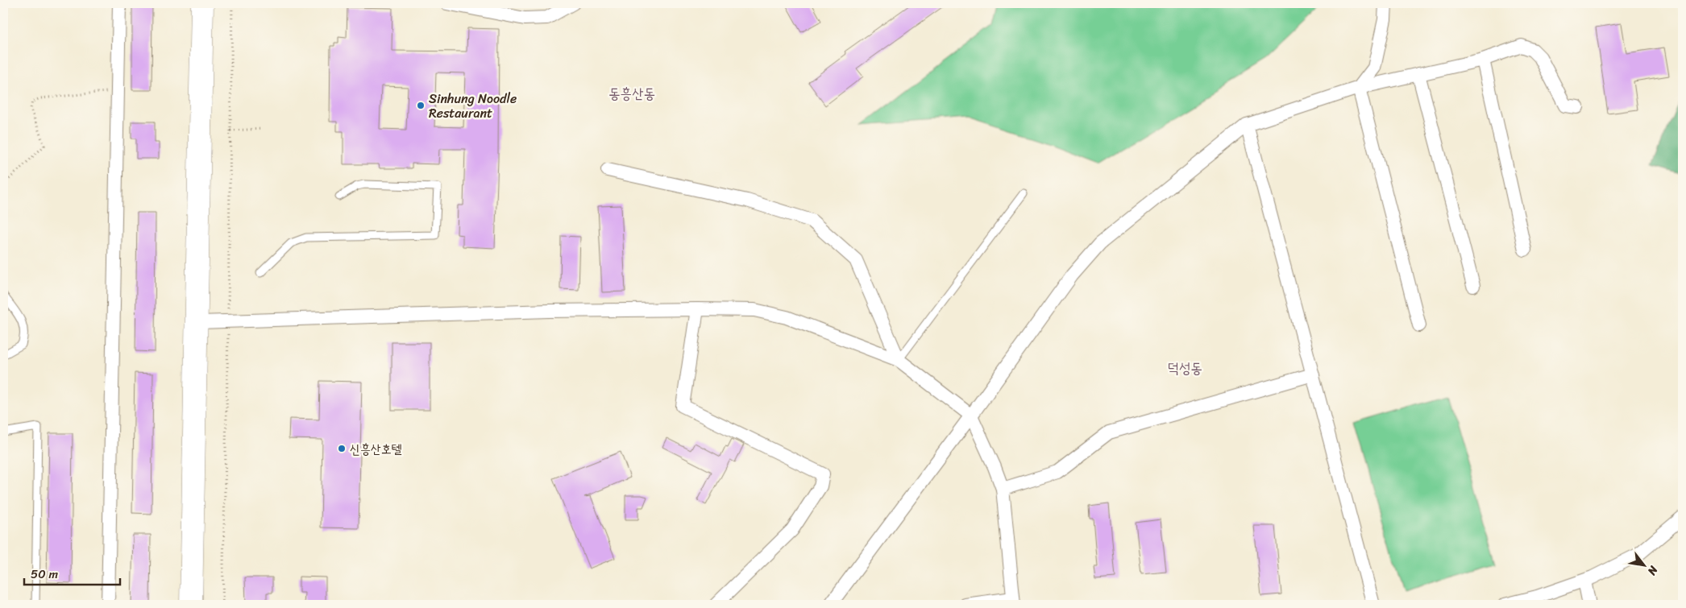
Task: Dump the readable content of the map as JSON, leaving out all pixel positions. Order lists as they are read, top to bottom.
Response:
{
  "districts": ["동흥산동", "덕성동"],
  "places": ["Sinhung Noodle Restaurant", "신흥산호텔"],
  "scale_bar": "50 m",
  "north": "bottom right"
}
